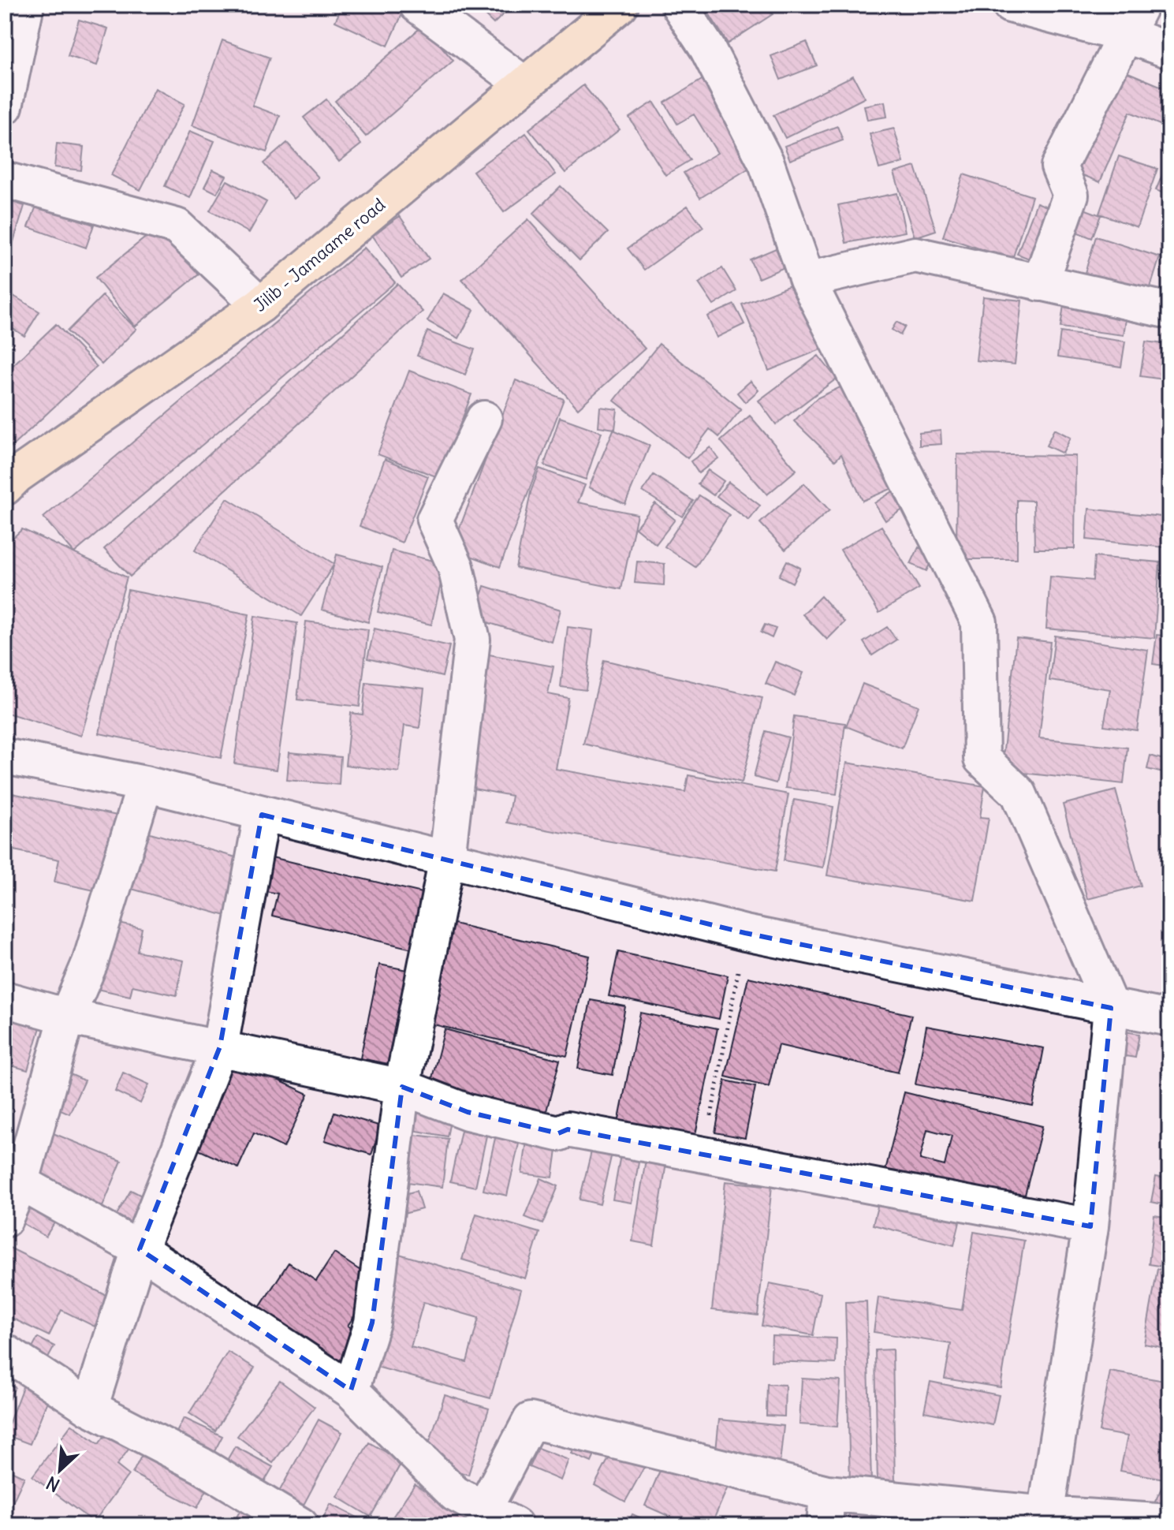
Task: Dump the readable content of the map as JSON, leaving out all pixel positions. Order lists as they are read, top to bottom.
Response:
{
  "streets": {
    "main road": ["Jilib - Jamaame road"]
  },
  "north": "bottom left"
}
